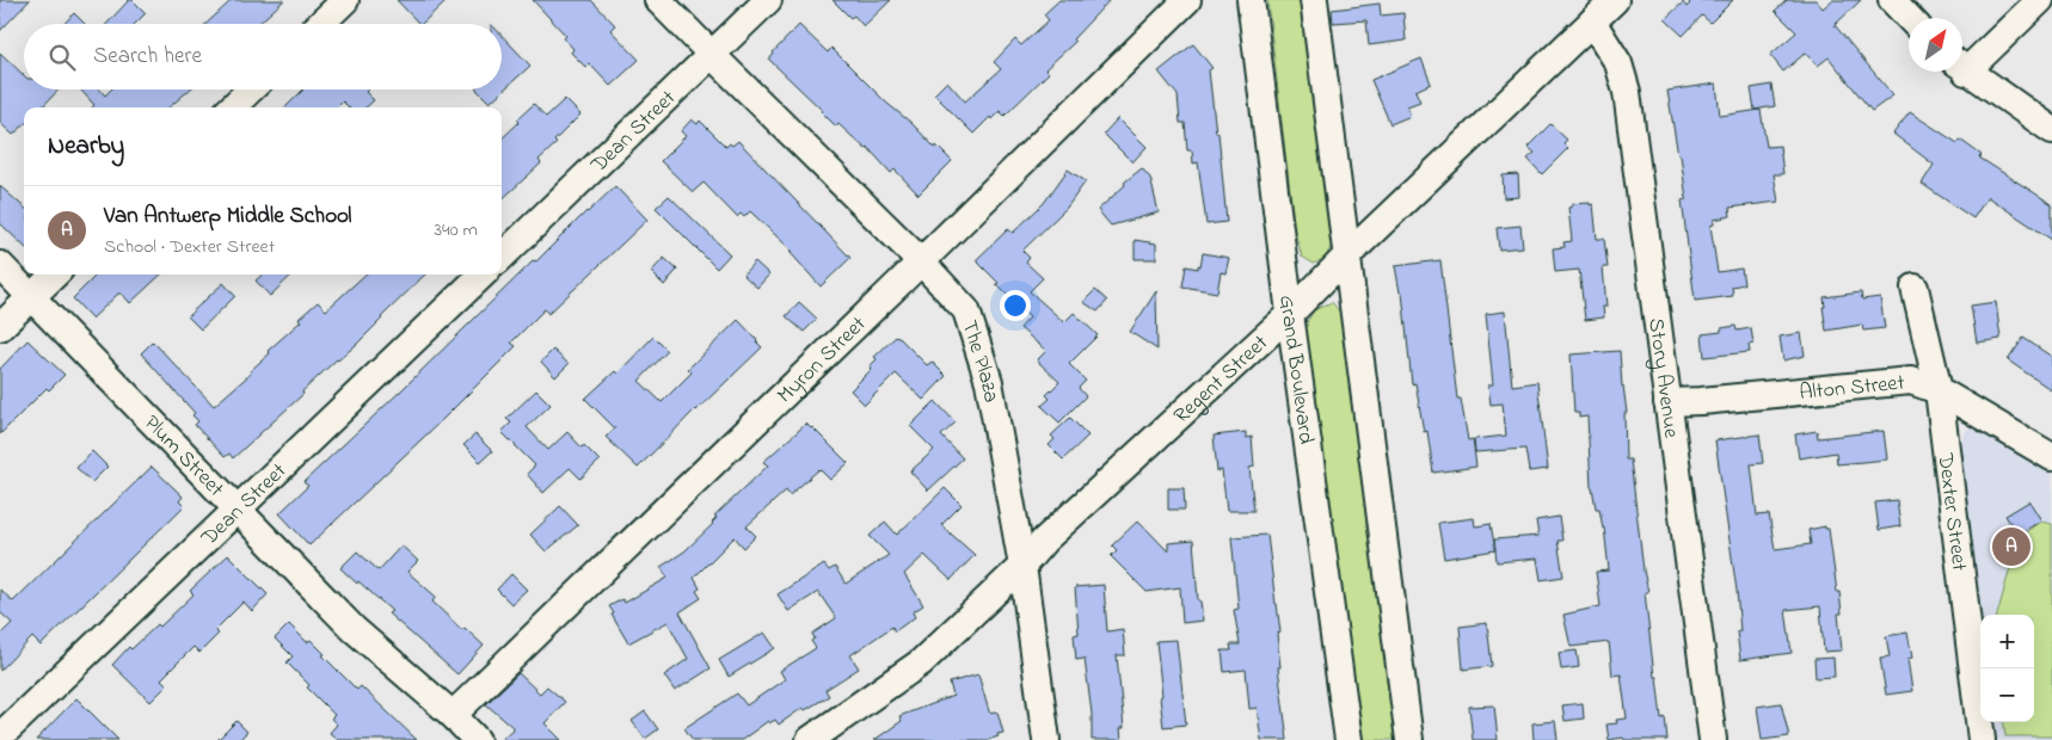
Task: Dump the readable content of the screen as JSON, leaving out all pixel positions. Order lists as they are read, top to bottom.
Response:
{
  "streets": {
    "street": [
      "Dean Street",
      "Myron Street",
      "The Plaza",
      "Grand Boulevard",
      "Story Avenue",
      "Regent Street",
      "Alton Street",
      "Plum Street",
      "Dexter Street"
    ]
  },
  "crossings": [
    ["Dean Street", "The Plaza"],
    ["Dean Street", "Plum Street"],
    ["Myron Street", "The Plaza"],
    ["Myron Street", "Plum Street"],
    ["The Plaza", "Regent Street"],
    ["Grand Boulevard", "Regent Street"],
    ["Story Avenue", "Regent Street"],
    ["Story Avenue", "Alton Street"],
    ["Alton Street", "Dexter Street"]
  ],
  "north": "top right",
  "page": {
    "search": "Search here",
    "heading": "Nearby",
    "list": [
      {
        "mark": "A",
        "name": "Van Antwerp Middle School",
        "note": "School · Dexter Street",
        "value": "340 m"
      }
    ],
    "pins": "A",
    "map_buttons": ["+", "−"]
  }
}
